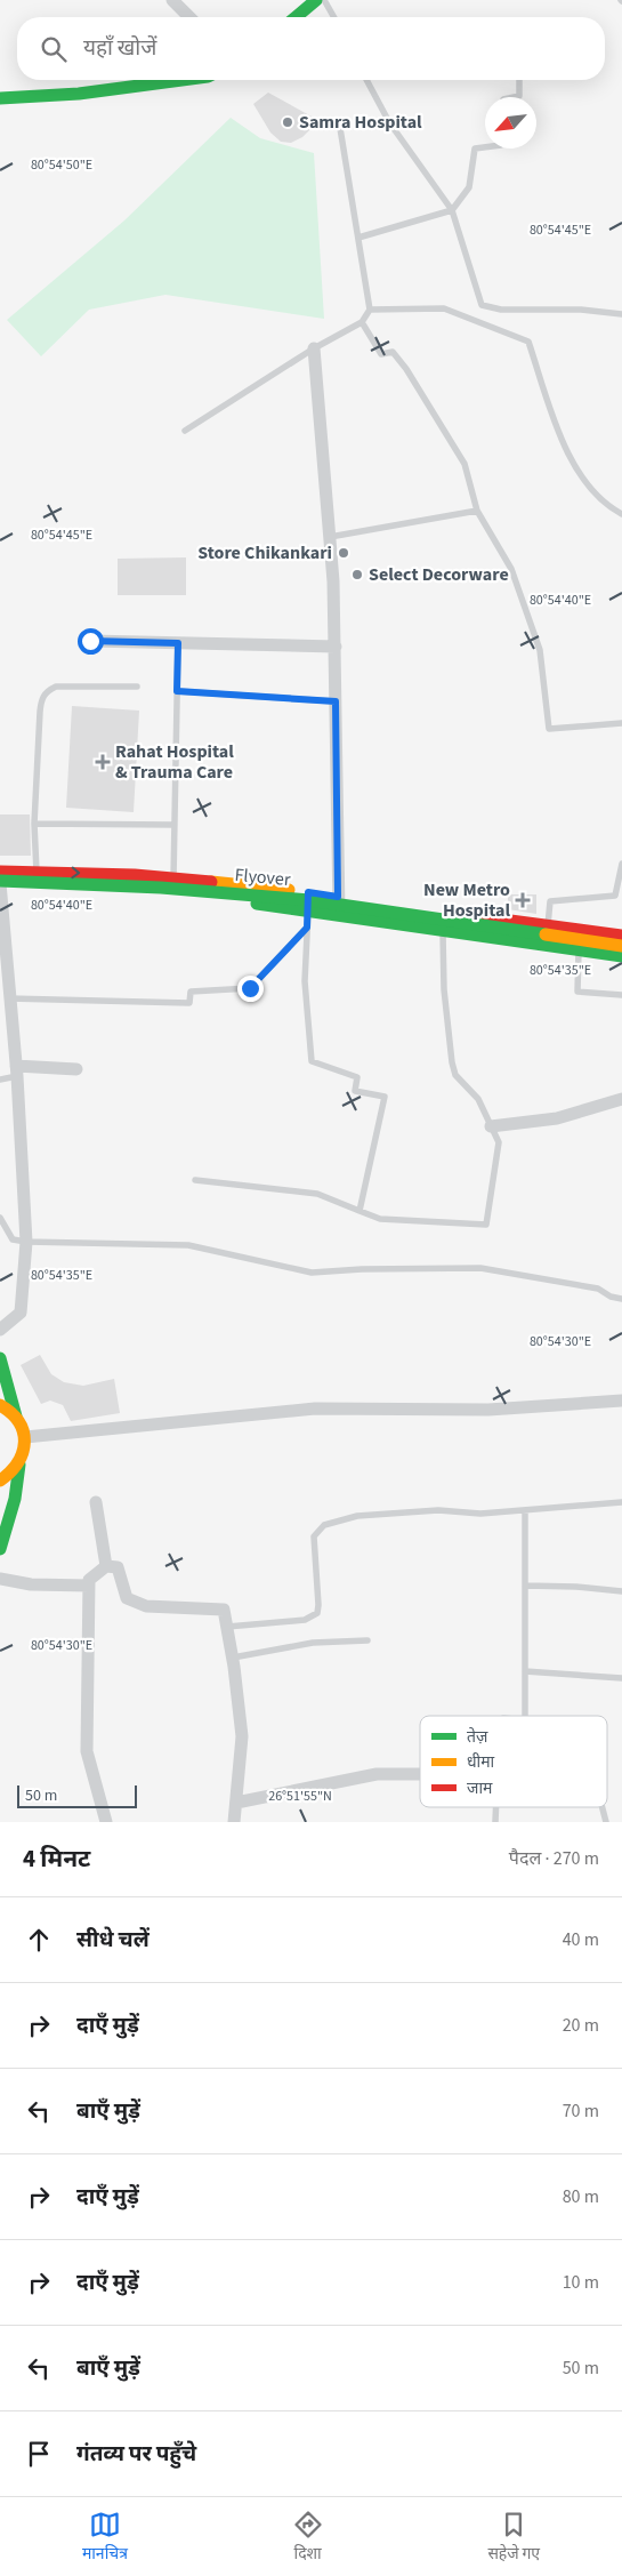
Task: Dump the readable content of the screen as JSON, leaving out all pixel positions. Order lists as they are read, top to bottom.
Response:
{
  "streets": {
    "main road": ["Flyover"]
  },
  "places": {
    "other": ["Samra Hospital", "Store Chikankari", "Select Decorware"],
    "health": ["Rahat Hospital & Trauma Care", "New Metro Hospital"]
  },
  "legend": ["तेज़", "धीमा", "जाम"],
  "scale_bar": "50 m",
  "north": "bottom left",
  "page": {
    "search": "यहाँ खोजें",
    "scale": "50 m",
    "heading": ["4 मिनट", "पैदल · 270 m"],
    "list": [
      ["सीधे चलें", "40 m"],
      ["दाएँ मुड़ें", "20 m"],
      ["बाएँ मुड़ें", "70 m"],
      ["दाएँ मुड़ें", "80 m"],
      ["दाएँ मुड़ें", "10 m"],
      ["बाएँ मुड़ें", "50 m"],
      "गंतव्य पर पहुँचे"
    ],
    "nav": ["मानचित्र", "दिशा", "सहेजे गए"]
  },
  "coordinates": [
    "80°54'50\"E",
    "80°54'45\"E",
    "80°54'40\"E",
    "80°54'35\"E",
    "80°54'30\"E",
    "26°51'55\"N"
  ]
}
